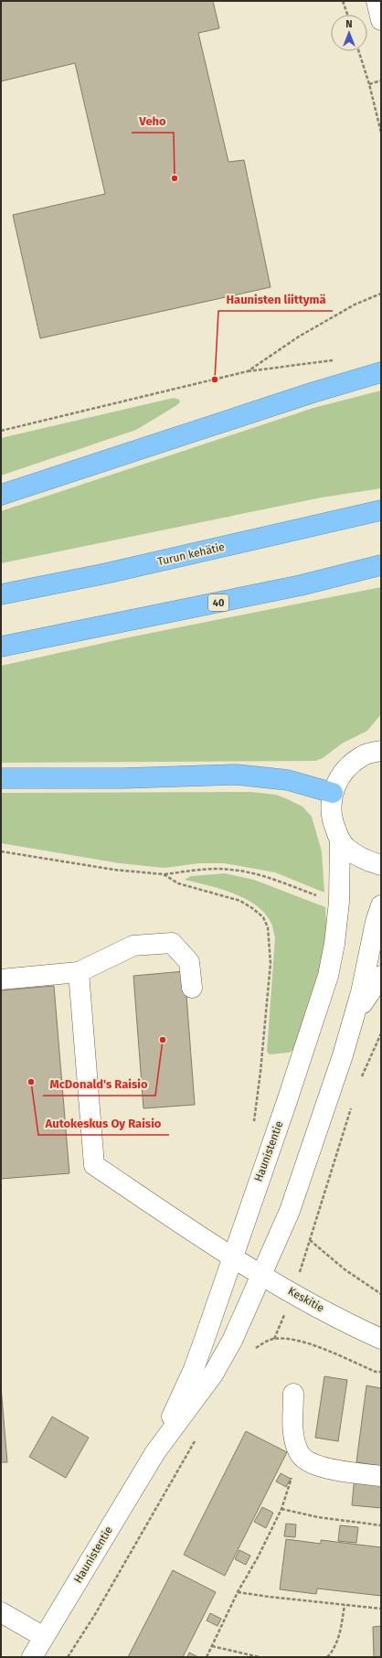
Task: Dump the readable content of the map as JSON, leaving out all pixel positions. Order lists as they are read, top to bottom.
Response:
{
  "streets": {
    "highway": ["Turun kehätie", "40"],
    "street": ["Haunistentie", "Keskitie"]
  },
  "crossings": [
    ["Haunistentie", "Keskitie"]
  ],
  "places": [
    "Veho",
    "Haunisten liittymä",
    "McDonald's Raisio",
    "Autokeskus Oy Raisio"
  ],
  "north": "top"
}
